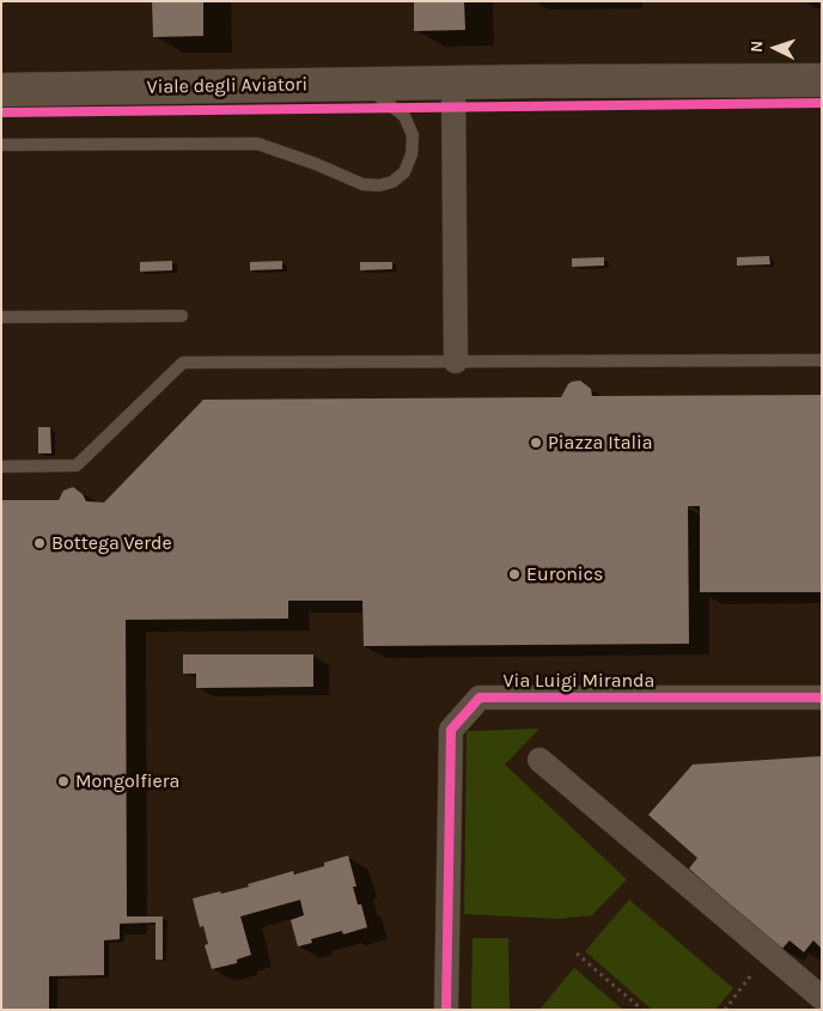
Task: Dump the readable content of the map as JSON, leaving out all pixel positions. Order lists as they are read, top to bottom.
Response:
{
  "streets": {
    "main road": ["Viale degli Aviatori"],
    "street": ["Via Luigi Miranda"]
  },
  "places": [
    "Piazza Italia",
    "Bottega Verde",
    "Euronics",
    "Mongolfiera"
  ],
  "north": "left"
}
